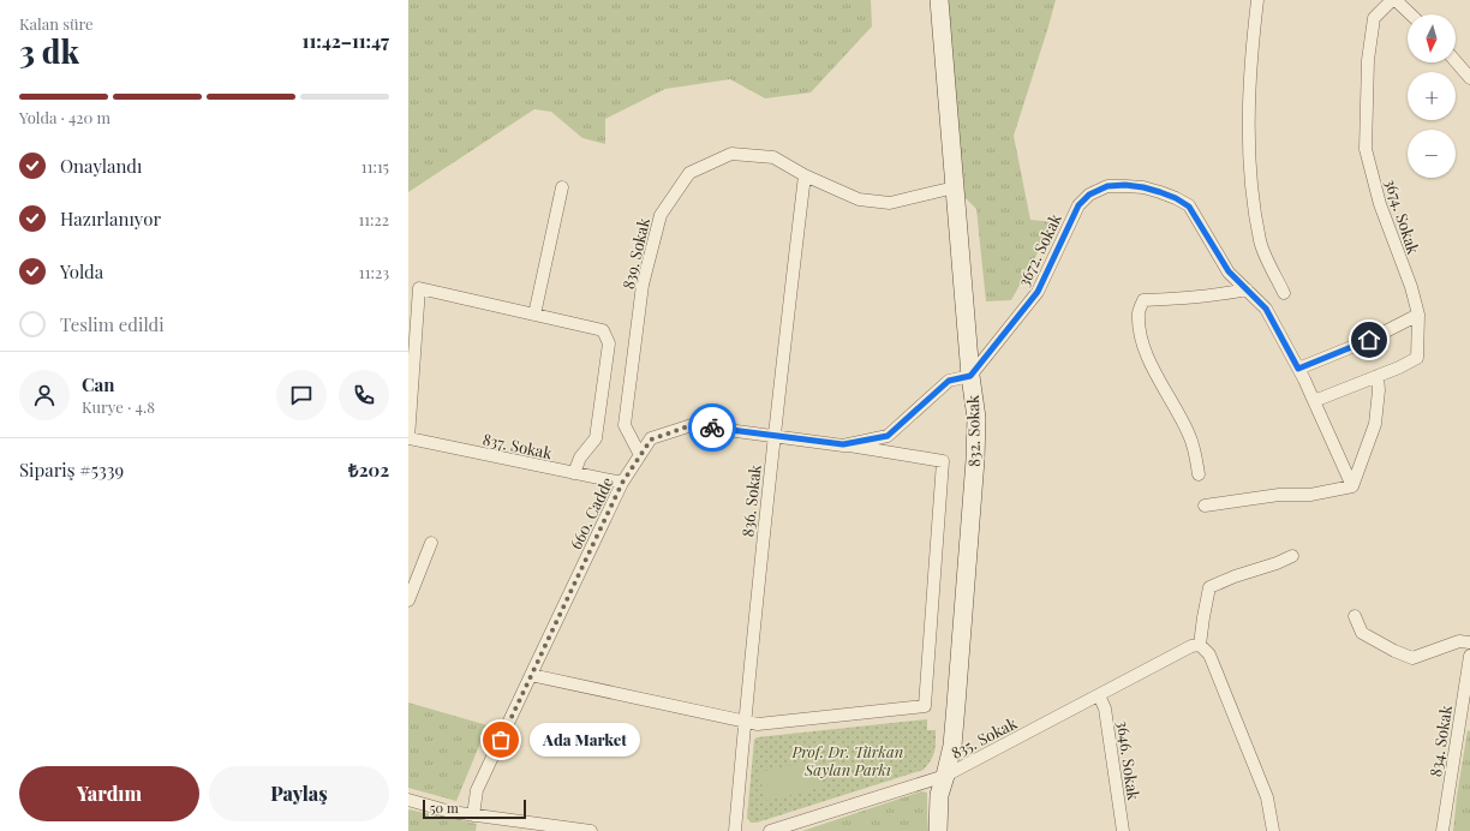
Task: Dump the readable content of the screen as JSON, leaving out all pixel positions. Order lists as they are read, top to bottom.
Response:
{
  "streets": {
    "street": [
      "3674. Sokak",
      "3672. Sokak",
      "839. Sokak",
      "832. Sokak",
      "837. Sokak",
      "836. Sokak",
      "660. Cadde",
      "835. Sokak",
      "834. Sokak",
      "3646. Sokak"
    ]
  },
  "crossings": [
    ["3672. Sokak", "832. Sokak"],
    ["3672. Sokak", "660. Cadde"],
    ["839. Sokak", "832. Sokak"],
    ["839. Sokak", "836. Sokak"],
    ["839. Sokak", "660. Cadde"],
    ["832. Sokak", "660. Cadde"],
    ["832. Sokak", "835. Sokak"],
    ["837. Sokak", "660. Cadde"],
    ["836. Sokak", "660. Cadde"],
    ["835. Sokak", "3646. Sokak"]
  ],
  "parks": ["Prof. Dr. Türkan Saylan Parkı"],
  "places": ["Ada Market"],
  "scale_bar": "50 m",
  "north": "bottom",
  "page": {
    "heading": ["3 dk", "Kalan süre", "11:42–11:47"],
    "panel": [
      "Can",
      "Kurye · 4.8",
      "Sipariş #5339",
      "₺202"
    ],
    "map_buttons": ["+", "−"],
    "bar": "Yolda · 420 m",
    "list": [
      ["Onaylandı", "11:15"],
      ["Hazırlanıyor", "11:22"],
      ["Yolda", "11:23"],
      "Teslim edildi"
    ],
    "bubble": "Ada Market",
    "buttons": ["Yardım", "Paylaş"],
    "scale": "50 m"
  }
}
